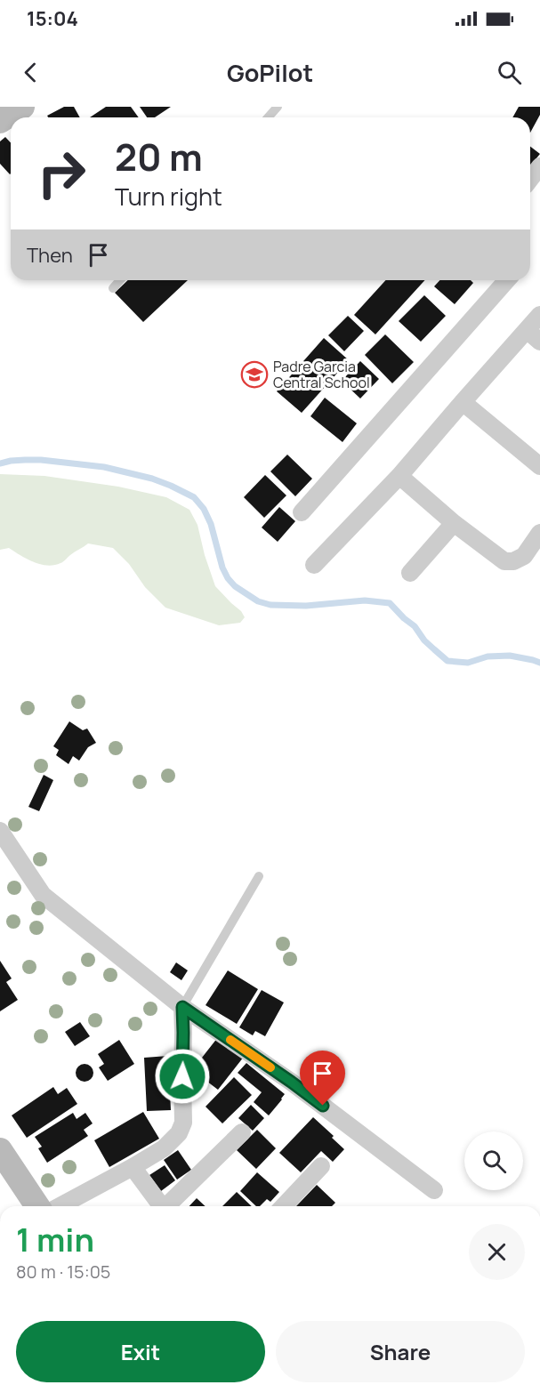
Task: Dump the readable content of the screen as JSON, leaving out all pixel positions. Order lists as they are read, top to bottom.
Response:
{
  "places": {
    "school or university": ["Padre Garcia Central School"]
  },
  "page": {
    "status": "15:04",
    "header": "GoPilot",
    "turn": ["20 m", "Turn right"],
    "then": "Then",
    "heading": ["1 min", "80 m · 15:05"],
    "buttons": ["Exit", "Share"]
  }
}
